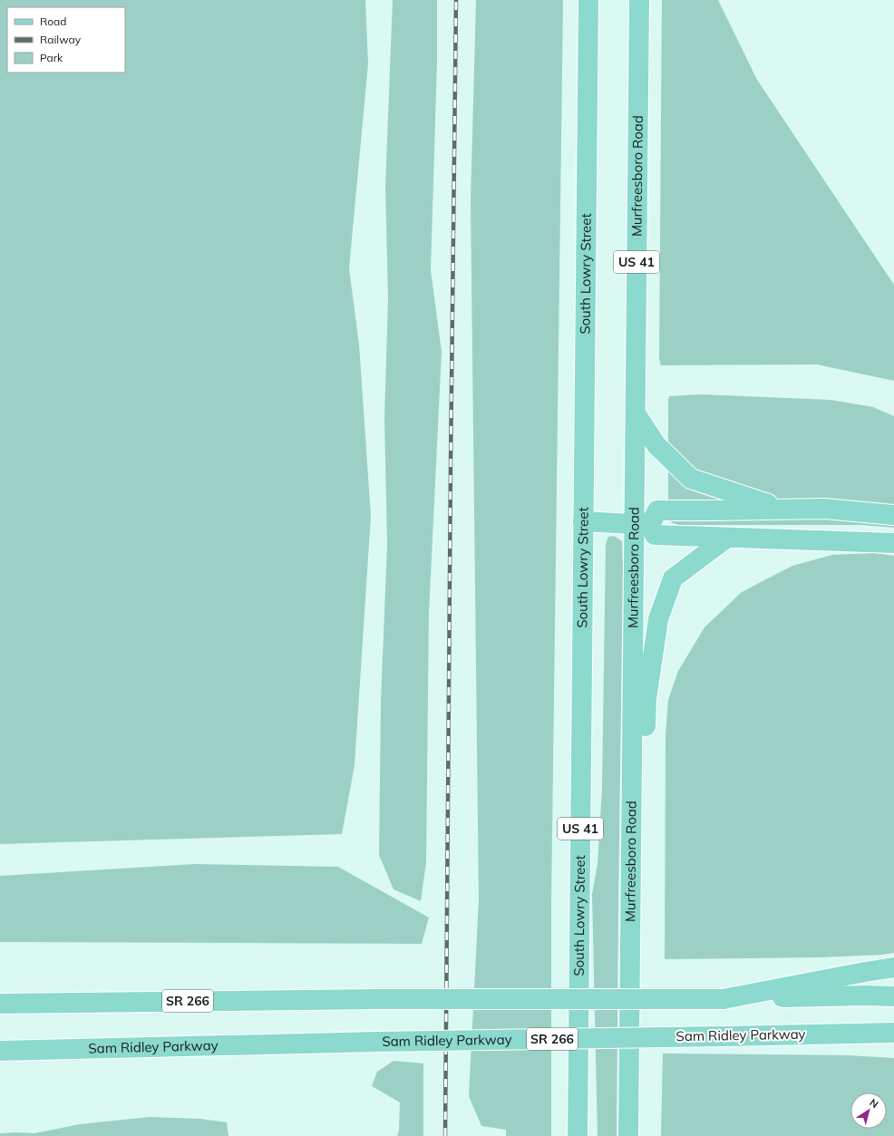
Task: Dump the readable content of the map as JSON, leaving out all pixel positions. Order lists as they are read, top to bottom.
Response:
{
  "streets": {
    "main road": [
      "Murfreesboro Road",
      "US 41",
      "South Lowry Street",
      "SR 266",
      "Sam Ridley Parkway"
    ]
  },
  "legend": ["Road", "Railway", "Park"],
  "north": "top right"
}
